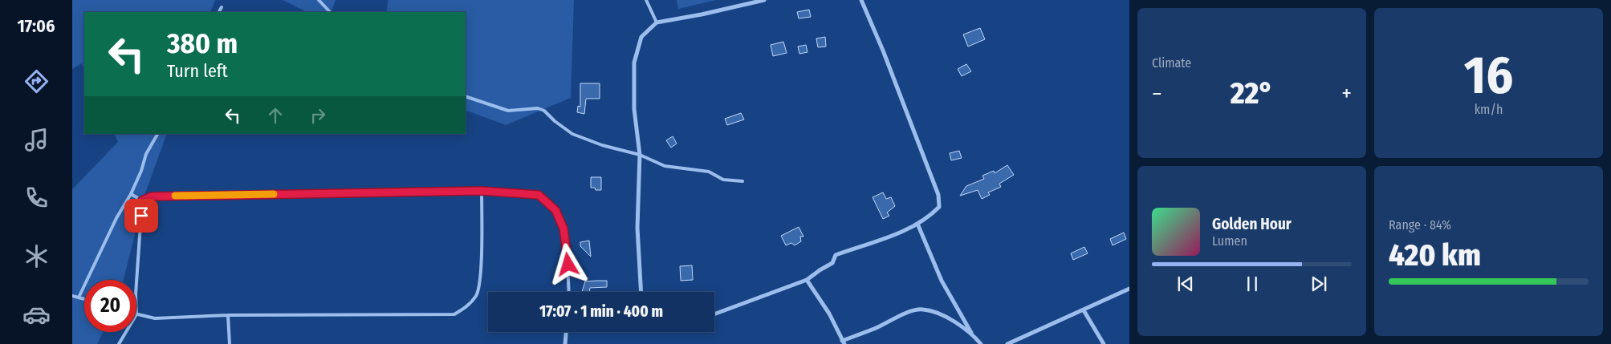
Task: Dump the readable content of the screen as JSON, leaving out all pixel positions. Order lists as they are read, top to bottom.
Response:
{
  "page": {
    "tabs": "17:06",
    "tile": [
      "Climate",
      ["16", "km/h"],
      ["Range · 84%", "420 km"]
    ],
    "turn": ["380 m", "Turn left"],
    "heat": ["−", "22°", "+"],
    "song": ["Golden Hour", "Lumen"],
    "limit": "20",
    "trip": "17:07 · 1 min · 400 m"
  }
}
